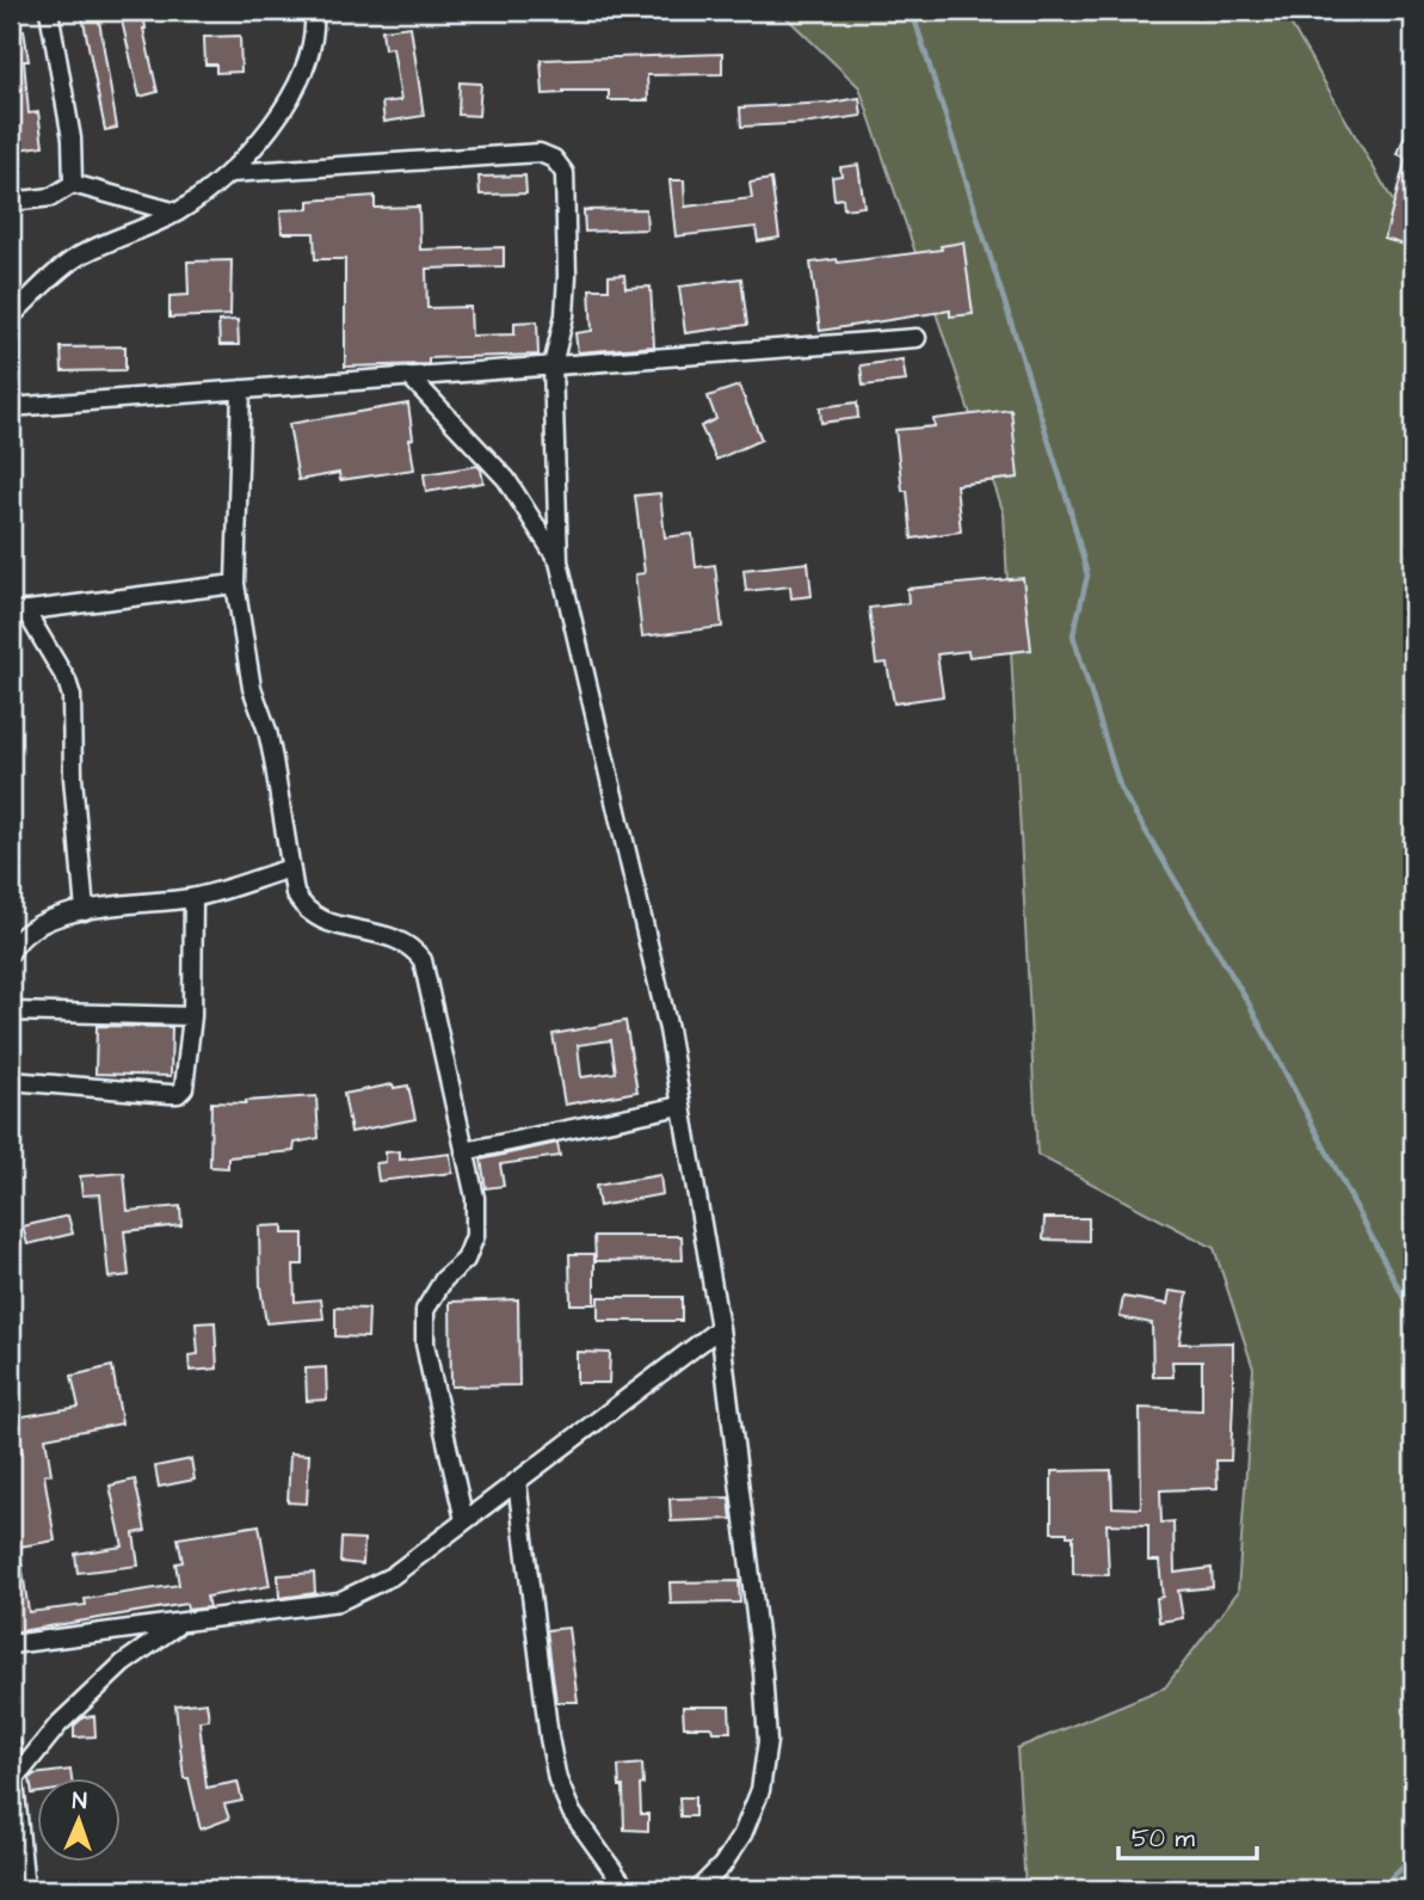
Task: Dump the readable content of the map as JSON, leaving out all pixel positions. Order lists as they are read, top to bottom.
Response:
{
  "scale_bar": "50 m",
  "north": "top"
}
